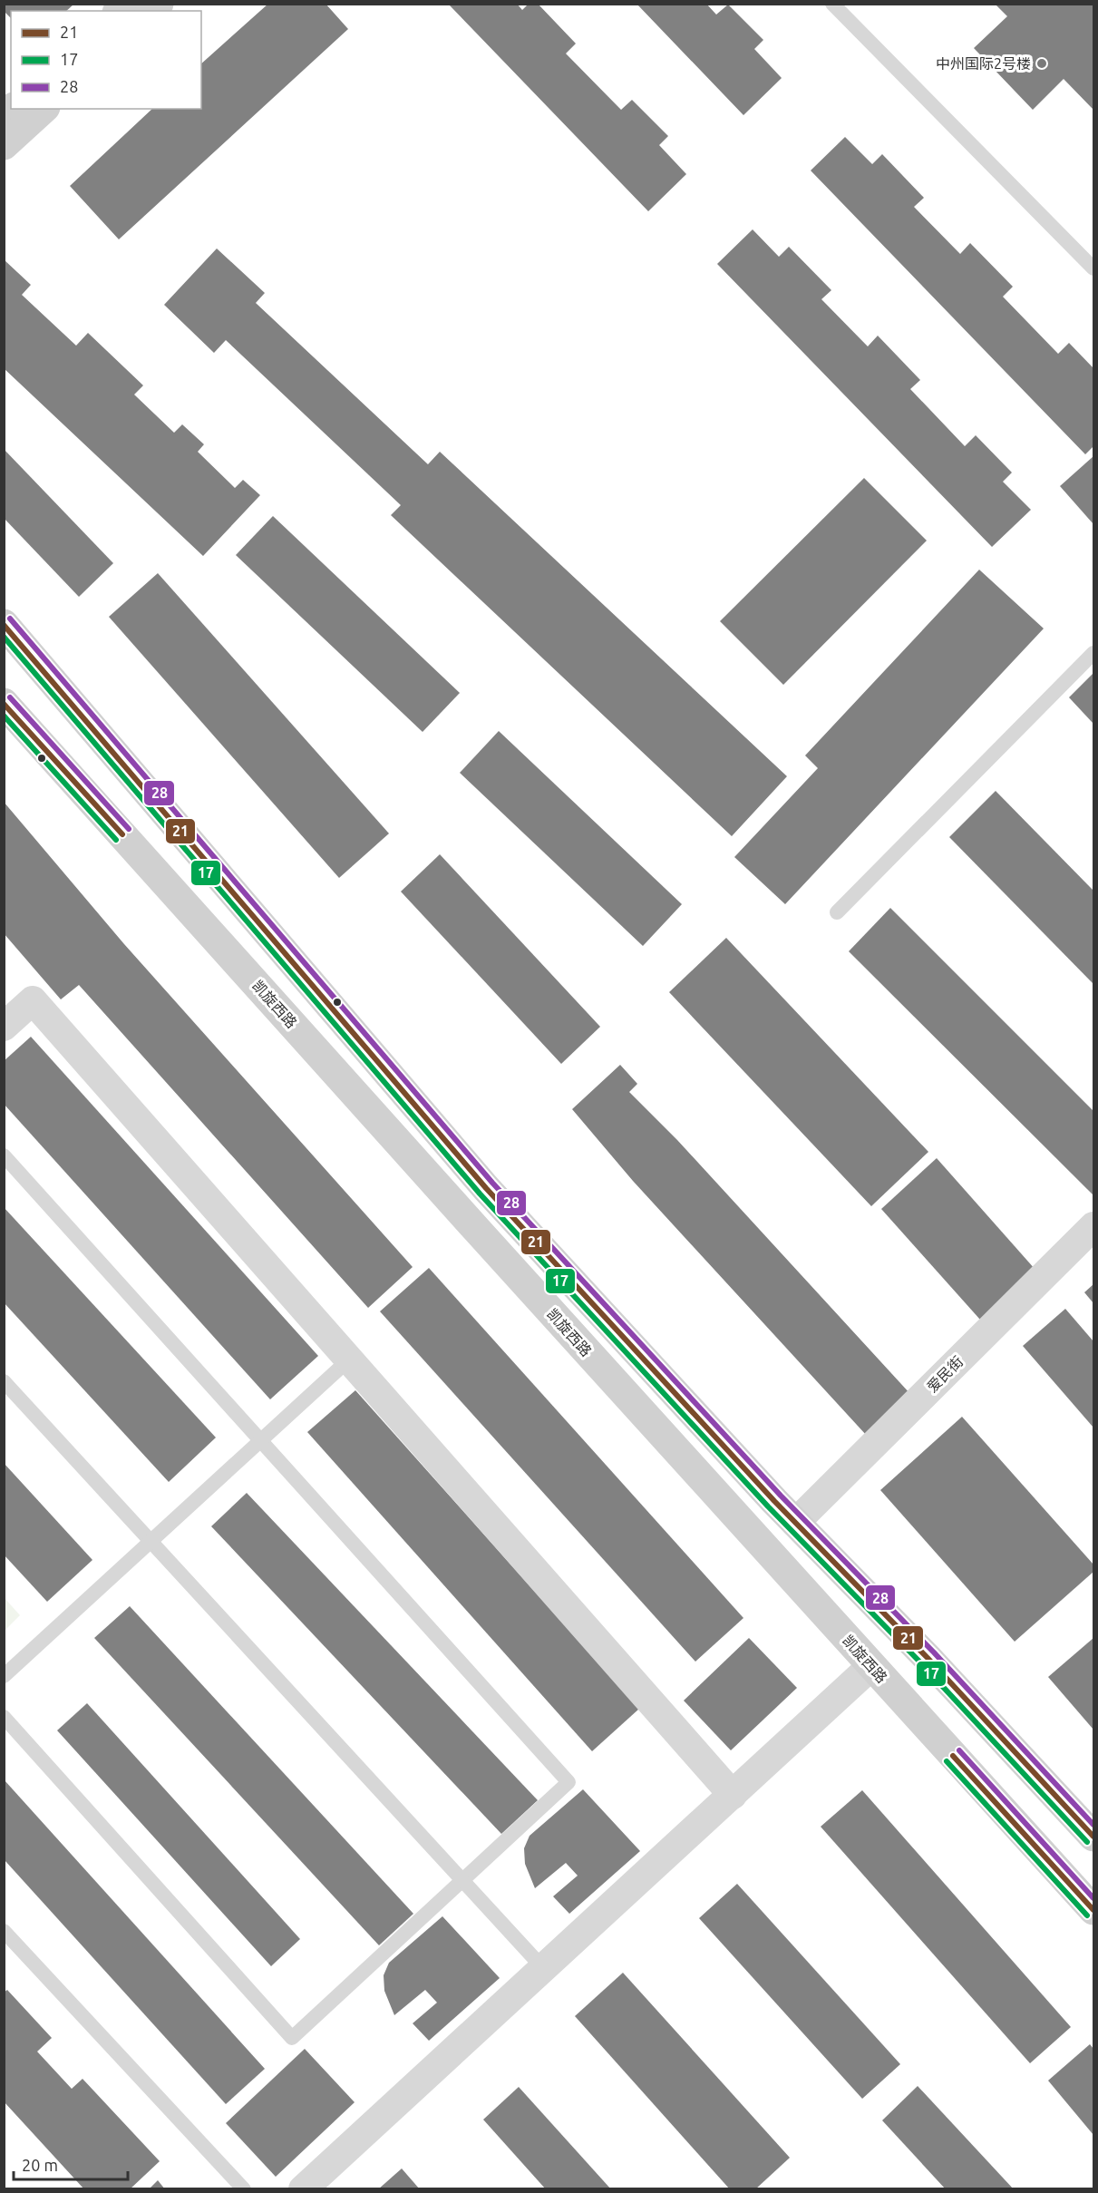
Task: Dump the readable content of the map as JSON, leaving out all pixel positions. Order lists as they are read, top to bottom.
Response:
{
  "streets": {
    "main road": ["凯旋西路"],
    "street": ["爱民街"]
  },
  "places": ["中州国际2号楼"],
  "lines": ["transit line 28", "transit line 21", "transit line 17"],
  "legend": ["21", "17", "28"],
  "scale_bar": "20 m"
}
